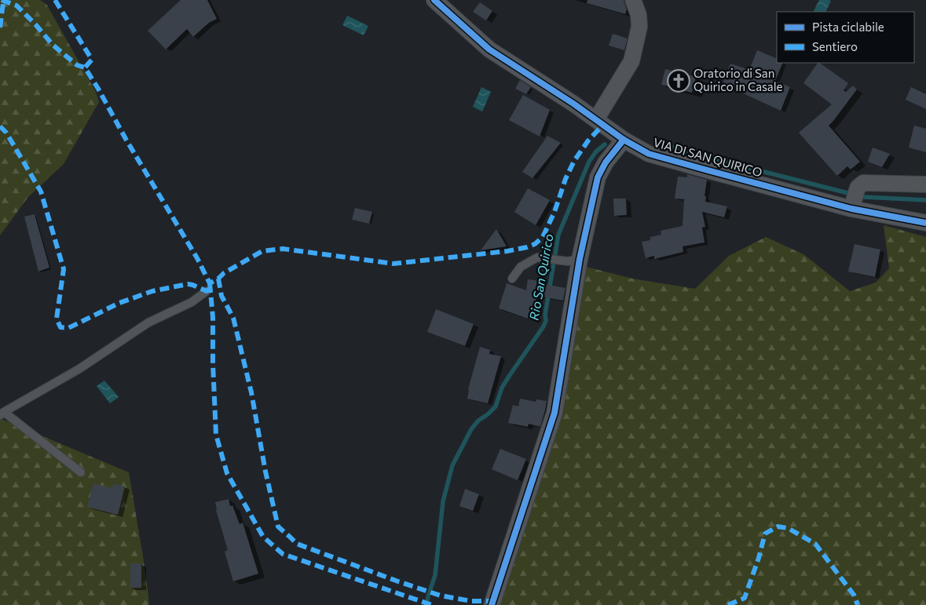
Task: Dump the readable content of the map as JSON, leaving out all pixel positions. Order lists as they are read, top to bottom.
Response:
{
  "streets": {
    "street": ["VIA DI SAN QUIRICO"]
  },
  "water": ["Rio San Quirico"],
  "places": {
    "church": ["Oratorio di San Quirico in Casale"]
  },
  "legend": ["Pista ciclabile", "Sentiero"]
}
